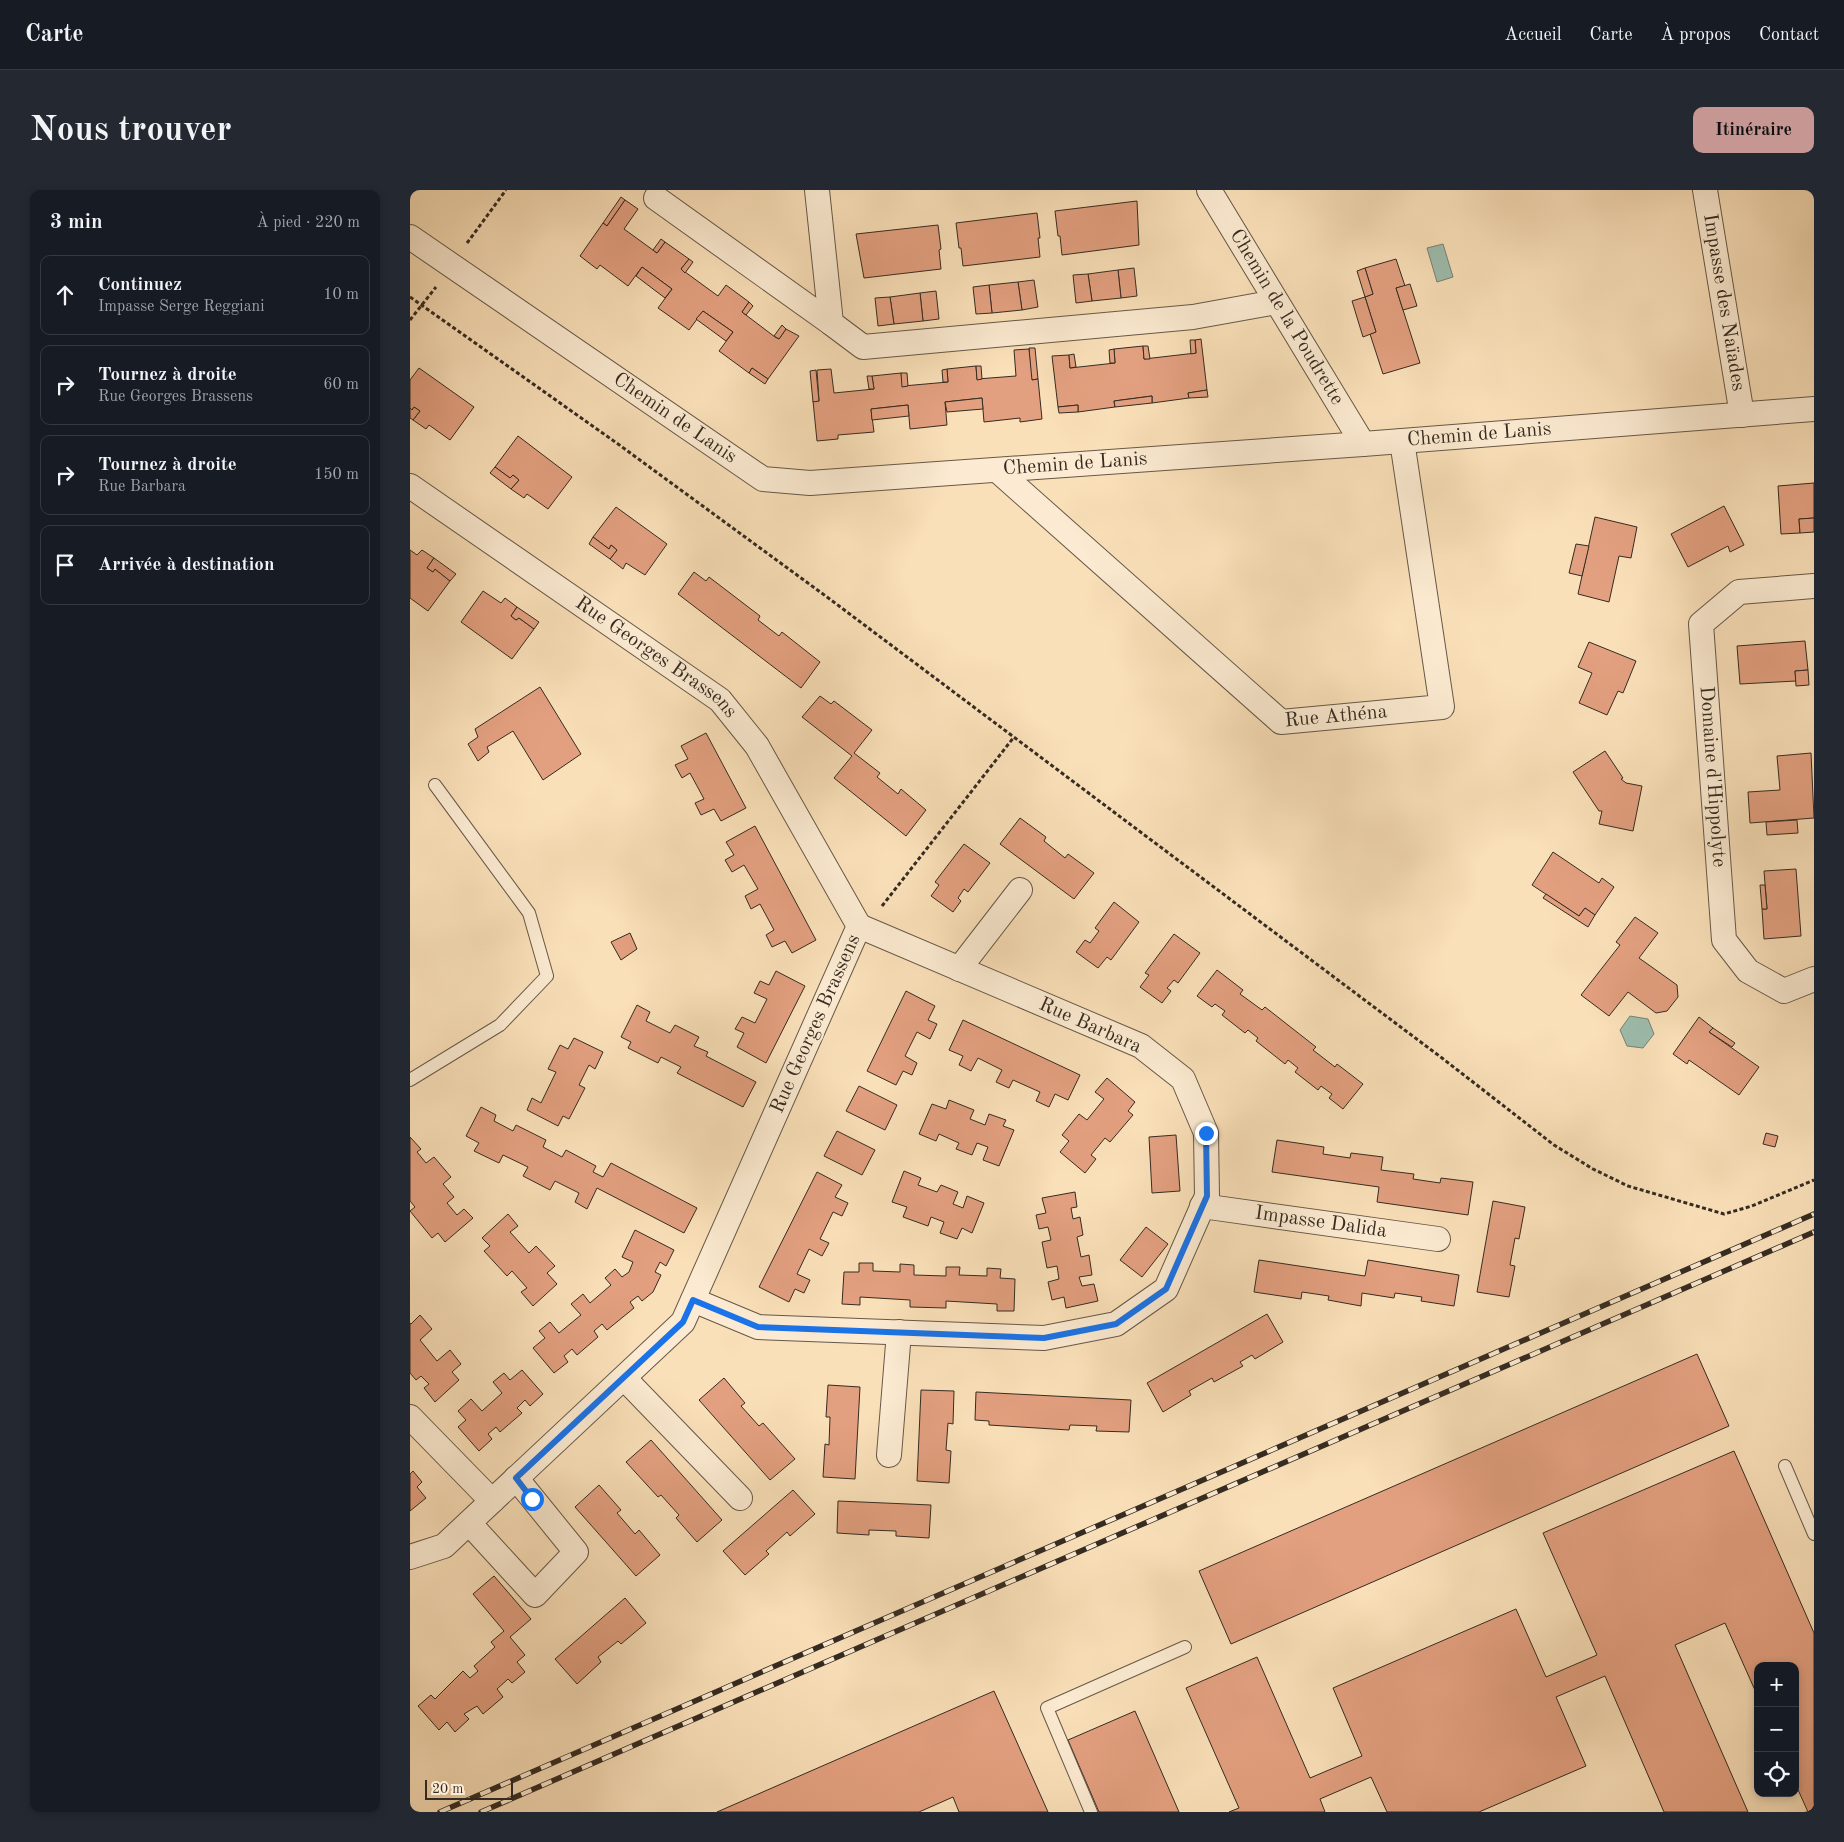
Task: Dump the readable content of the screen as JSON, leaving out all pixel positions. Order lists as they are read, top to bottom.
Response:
{
  "streets": {
    "street": [
      "Impasse des Naïades",
      "Chemin de la Poudrette",
      "Chemin de Lanis",
      "Rue Georges Brassens",
      "Rue Athéna",
      "Domaine d'Hippolyte",
      "Rue Barbara",
      "Impasse Dalida"
    ]
  },
  "crossings": [
    ["Impasse des Naïades", "Chemin de Lanis"],
    ["Chemin de la Poudrette", "Chemin de Lanis"],
    ["Chemin de Lanis", "Rue Athéna"],
    ["Rue Georges Brassens", "Rue Barbara"],
    ["Rue Barbara", "Impasse Dalida"]
  ],
  "scale_bar": "20 m",
  "page": {
    "header": "Carte",
    "nav": [
      "Accueil",
      "Carte",
      "À propos",
      "Contact"
    ],
    "buttons": "Itinéraire",
    "title": "Nous trouver",
    "heading": ["3 min", "À pied · 220 m"],
    "list": [
      ["Continuez", "Impasse Serge Reggiani", "10 m"],
      ["Tournez à droite", "Rue Georges Brassens", "60 m"],
      ["Tournez à droite", "Rue Barbara", "150 m"],
      "Arrivée à destination"
    ],
    "map_buttons": ["+", "−"],
    "scale": "20 m"
  }
}
